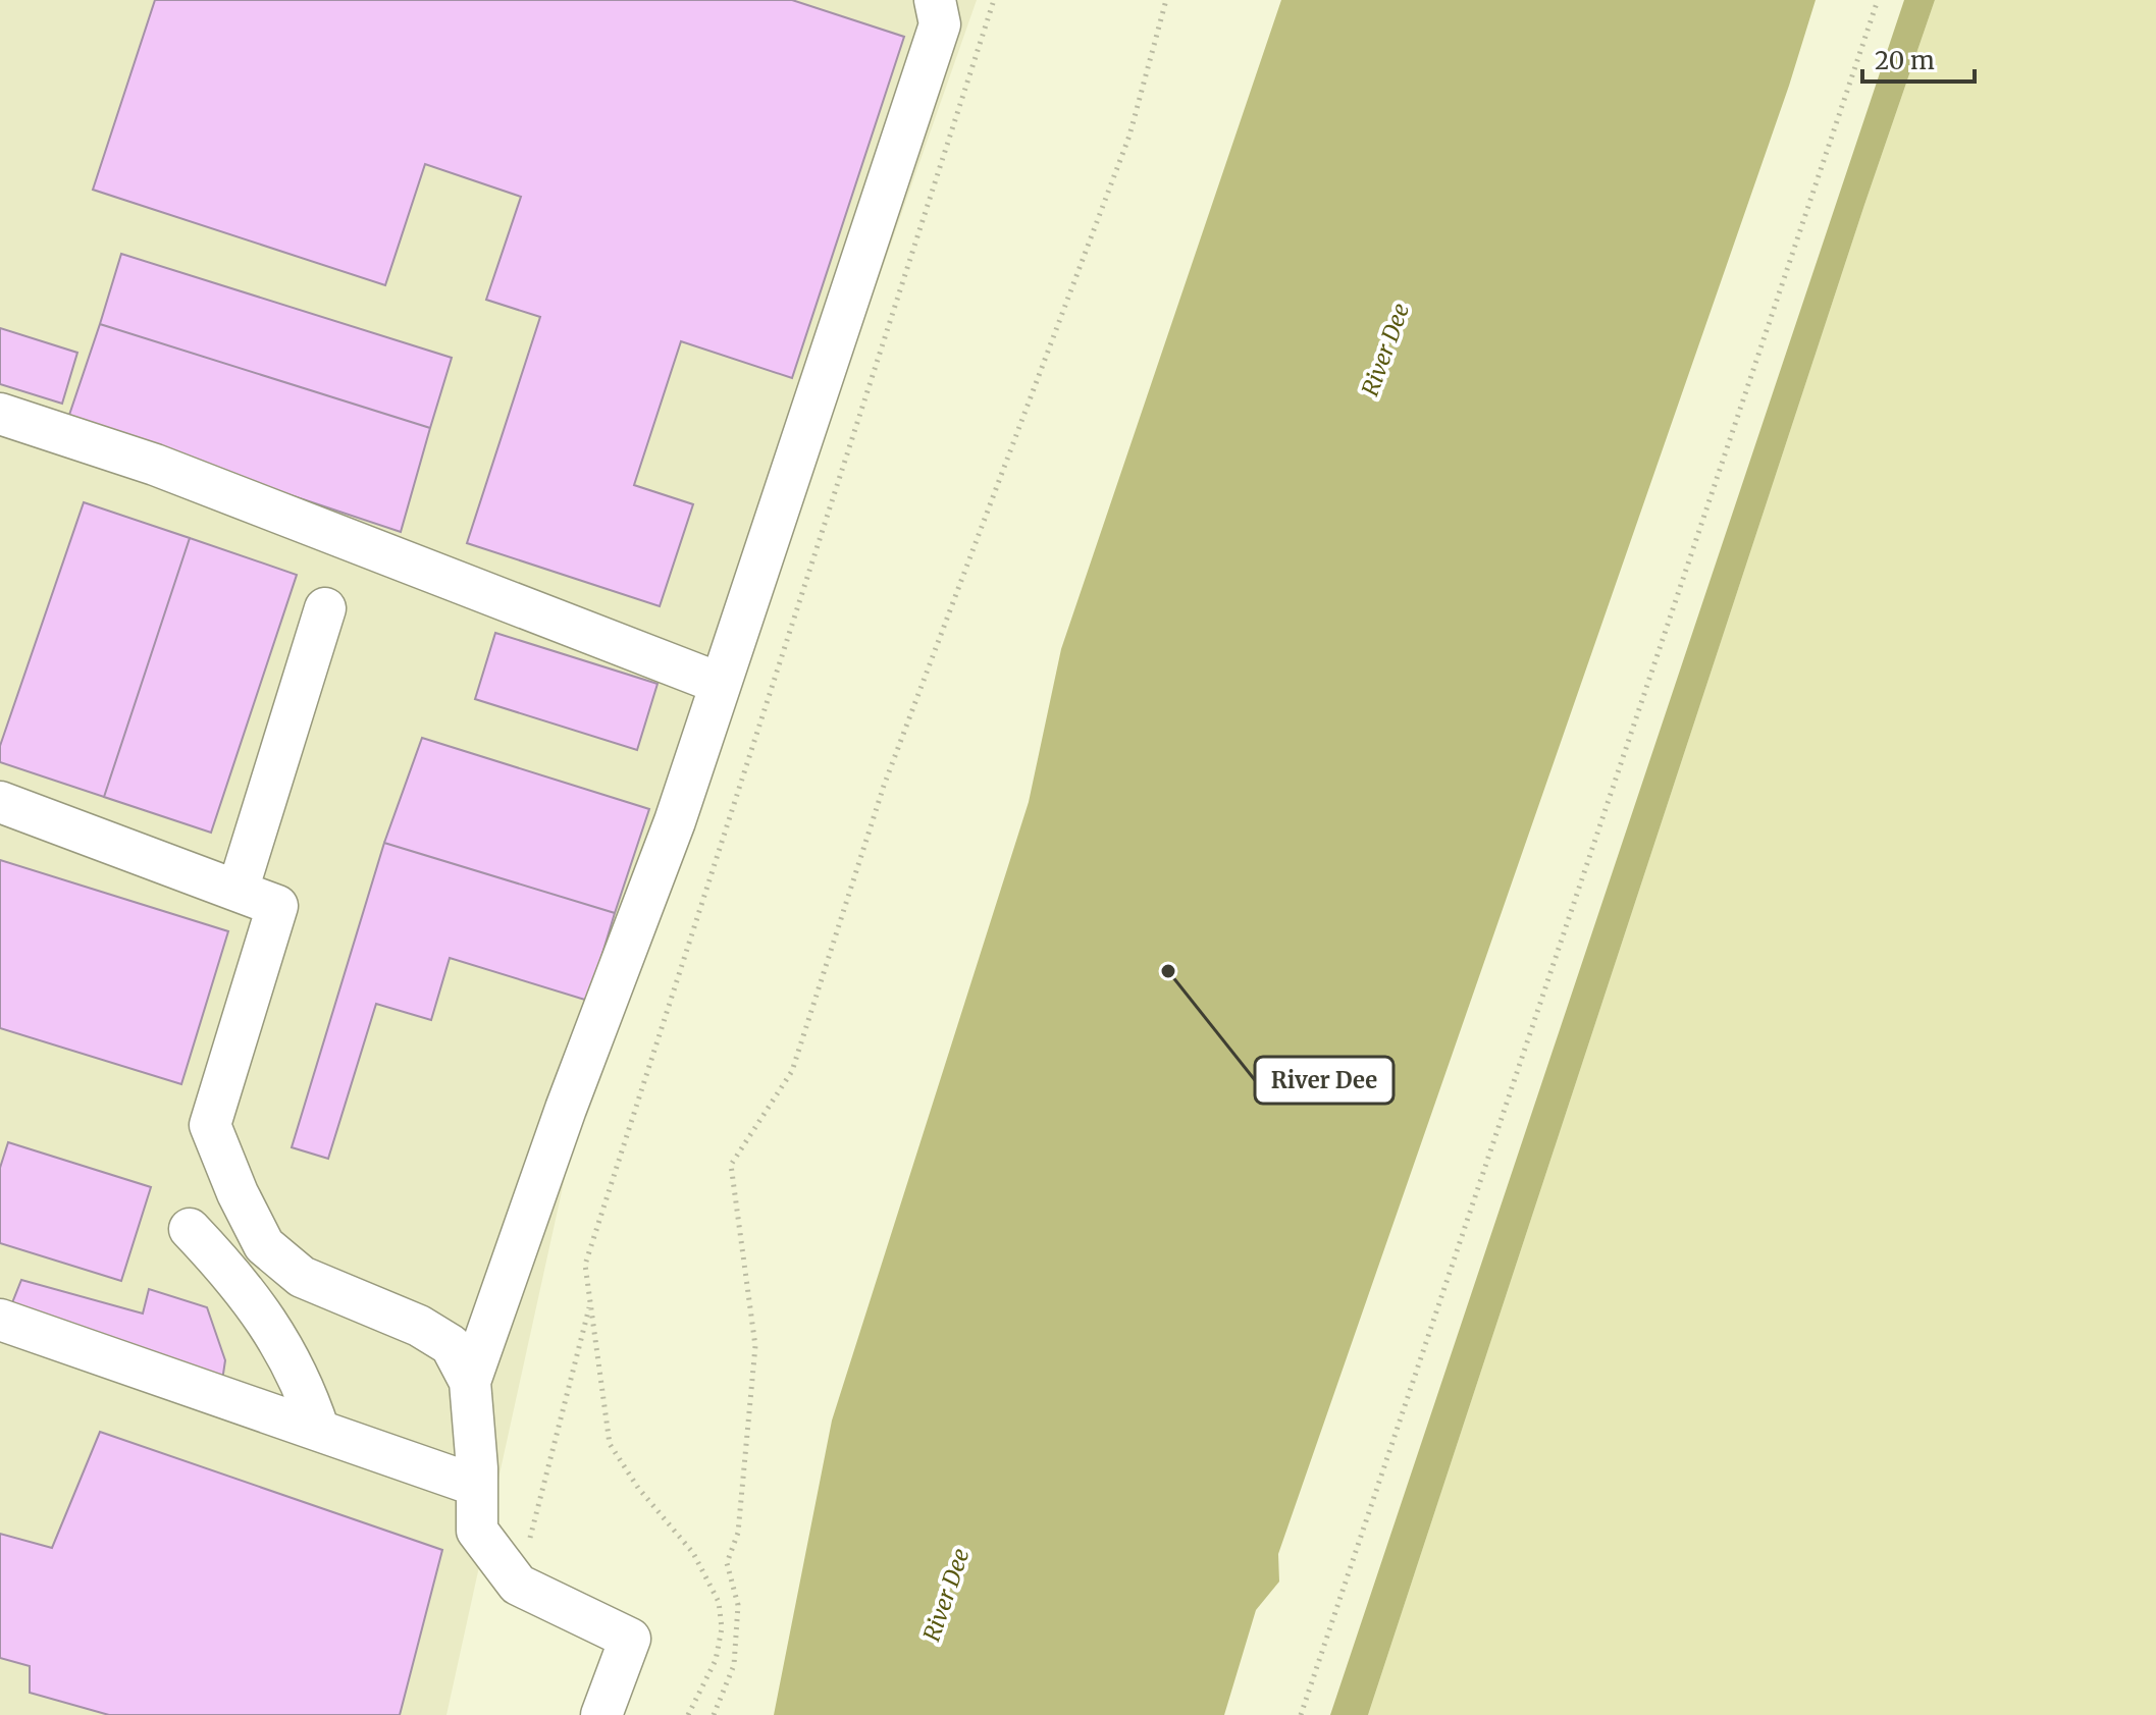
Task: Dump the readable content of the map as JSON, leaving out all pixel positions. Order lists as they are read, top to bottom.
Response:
{
  "water": ["River Dee"],
  "places": ["River Dee"],
  "scale_bar": "20 m"
}
